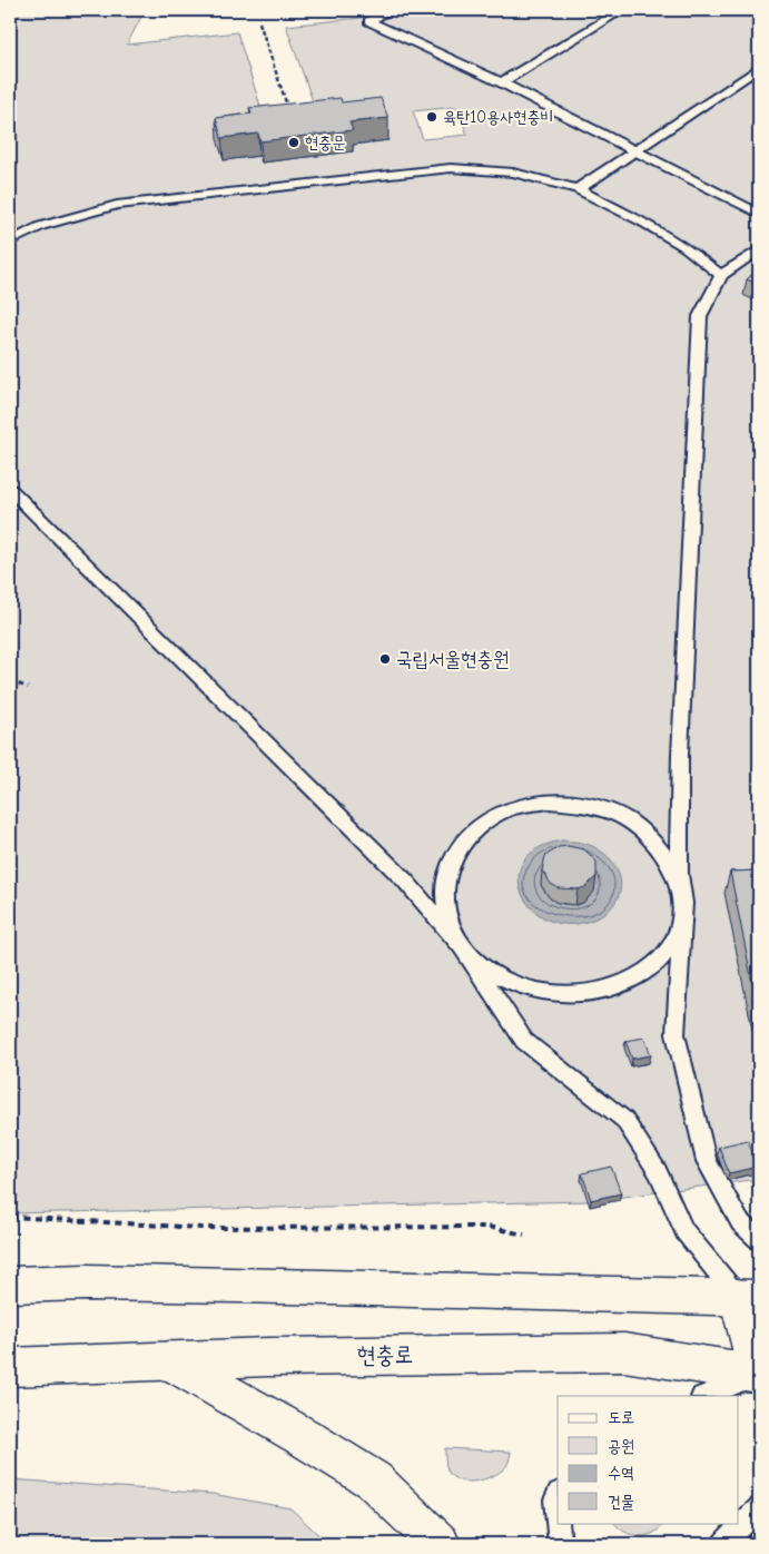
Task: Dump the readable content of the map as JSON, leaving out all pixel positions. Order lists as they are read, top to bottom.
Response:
{
  "streets": {
    "main road": ["현충로"]
  },
  "places": ["육탄10용사현충비", "현충문", "국립서울현충원"],
  "legend": [
    "도로",
    "공원",
    "수역",
    "건물"
  ]
}
